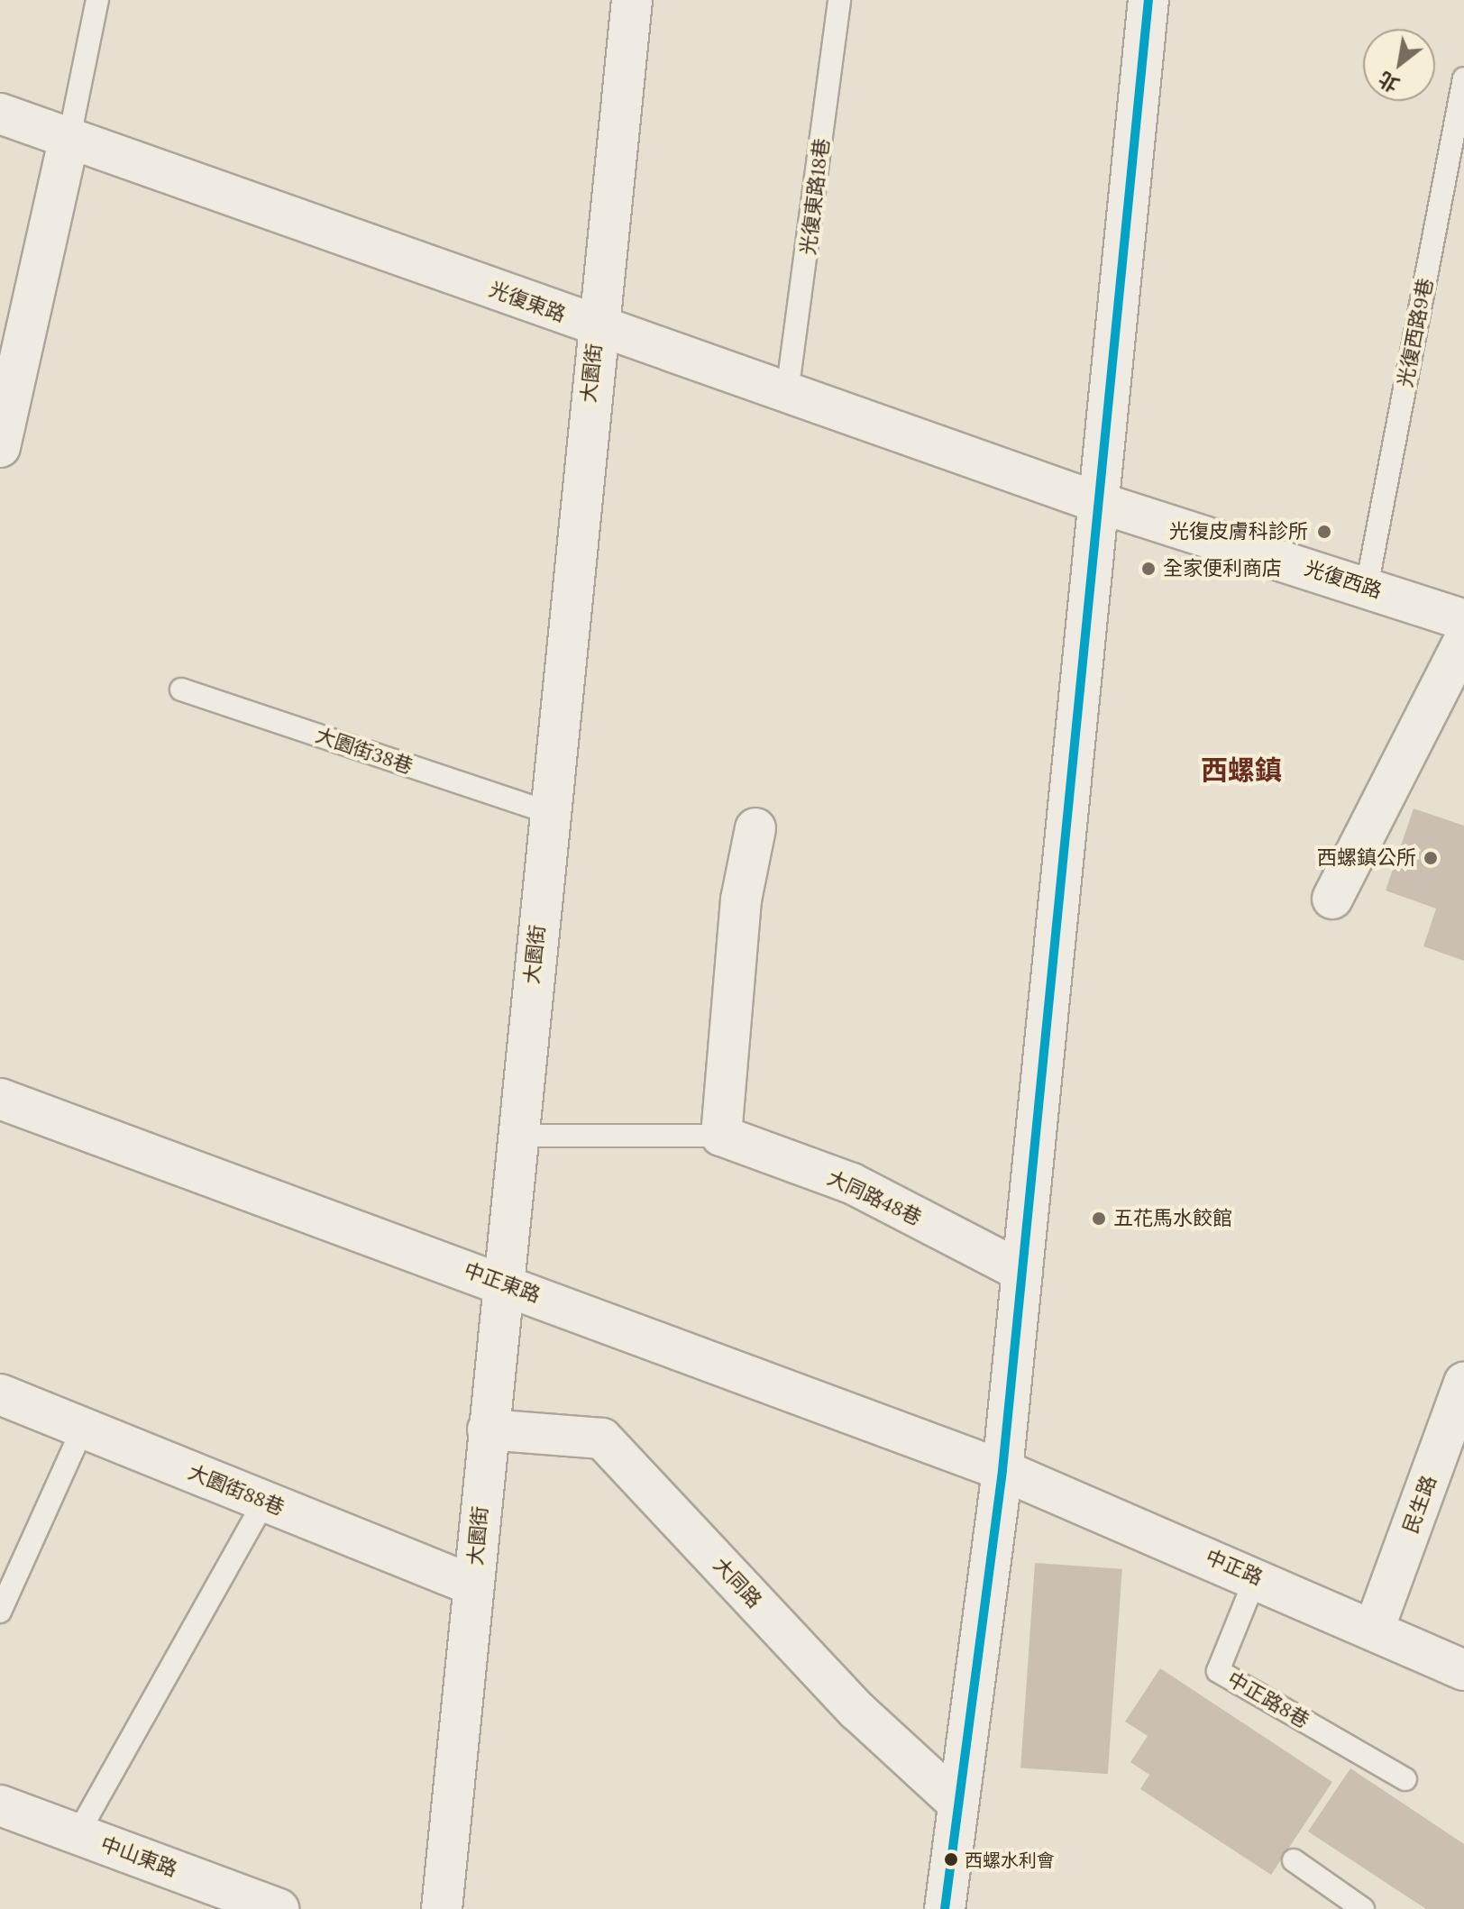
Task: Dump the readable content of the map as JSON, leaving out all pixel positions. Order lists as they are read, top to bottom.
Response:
{
  "streets": {
    "street": [
      "光復東路",
      "大園街",
      "光復西路",
      "大同路48巷",
      "中正東路",
      "大園街88巷",
      "民生路",
      "中正路",
      "大同路",
      "中山東路"
    ],
    "lane": [
      "光復東路18巷",
      "光復西路9巷",
      "大園街38巷",
      "中正路8巷"
    ]
  },
  "crossings": [
    ["光復東路18巷", "光復東路"],
    ["光復東路", "大園街"],
    ["光復東路", "光復西路"],
    ["光復西路9巷", "光復西路"],
    ["大園街", "大園街38巷"],
    ["大園街", "大同路48巷"],
    ["大園街", "中正東路"],
    ["大園街", "大園街88巷"],
    ["大園街", "大同路"],
    ["中正東路", "中正路"],
    ["民生路", "中正路"],
    ["中正路", "中正路8巷"]
  ],
  "districts": ["西螺鎮"],
  "places": [
    "光復皮膚科診所",
    "全家便利商店",
    "西螺鎮公所",
    "五花馬水餃館",
    "西螺水利會"
  ],
  "north": "bottom left"
}
